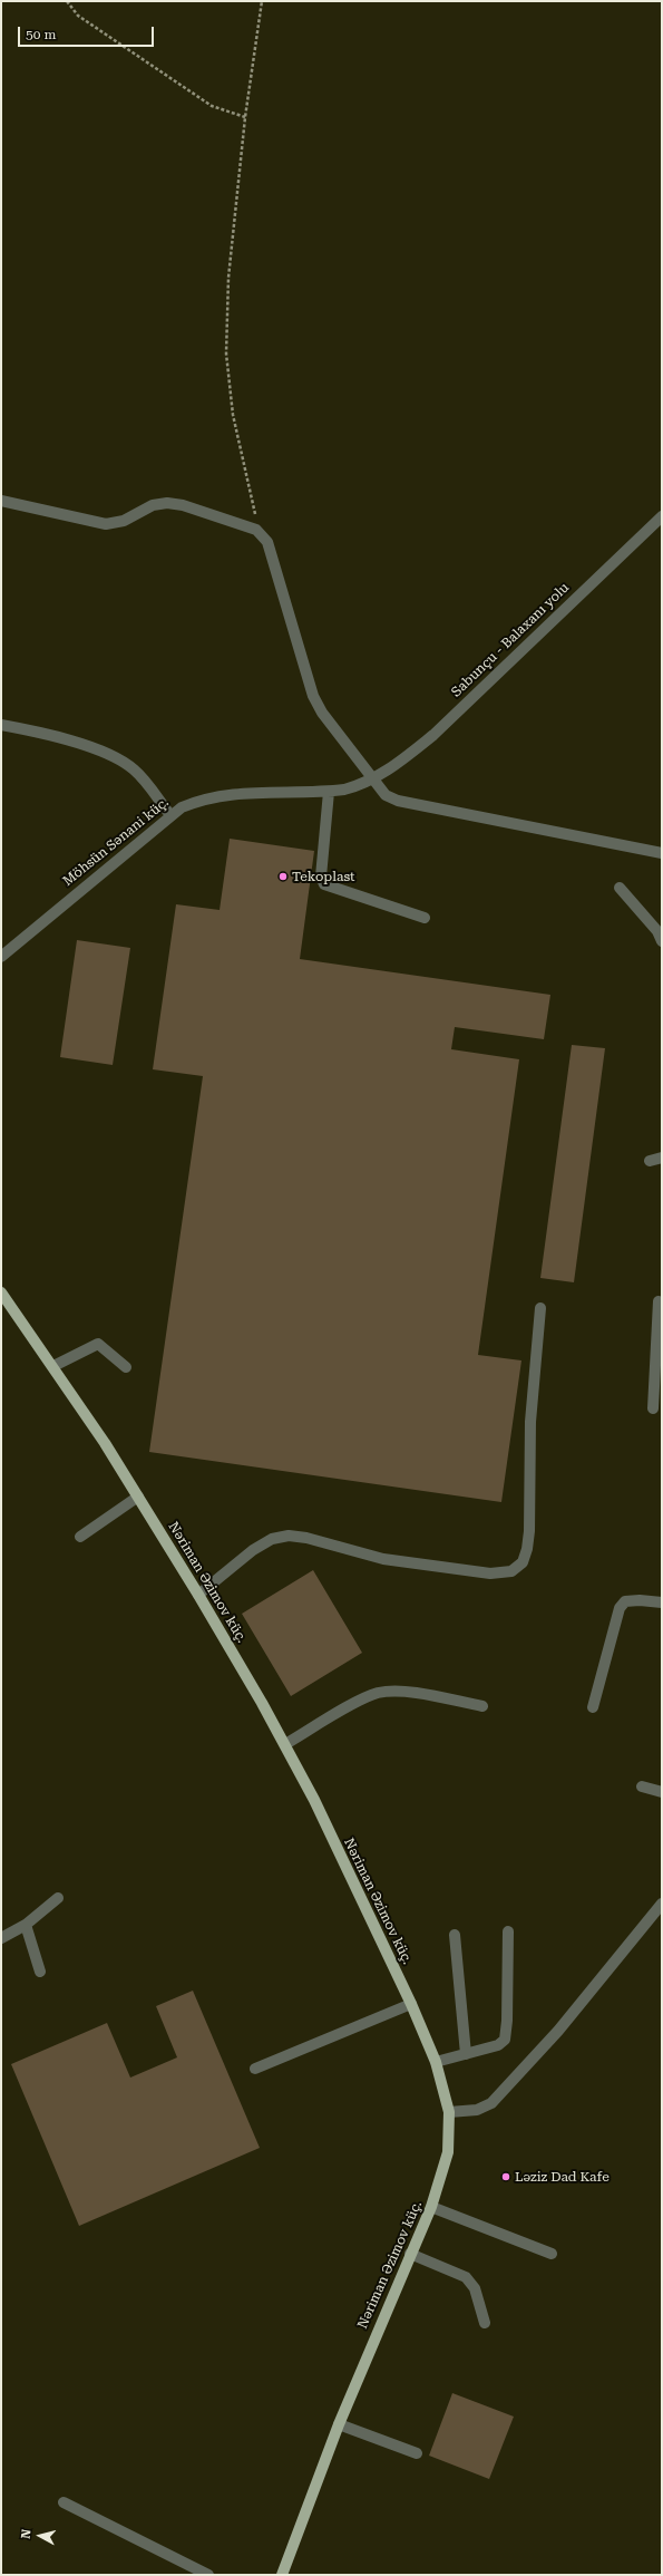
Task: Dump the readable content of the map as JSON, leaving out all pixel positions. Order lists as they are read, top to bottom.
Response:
{
  "streets": {
    "main road": ["Nəriman Əzimov küç."],
    "street": ["Sabunçu - Balaxanı yolu", "Möhsün Sənani küç."]
  },
  "crossings": [
    ["Sabunçu - Balaxanı yolu", "Möhsün Sənani küç."]
  ],
  "places": ["Tekoplast", "Ləziz Dad Kafe"],
  "scale_bar": "50 m",
  "north": "left"
}
